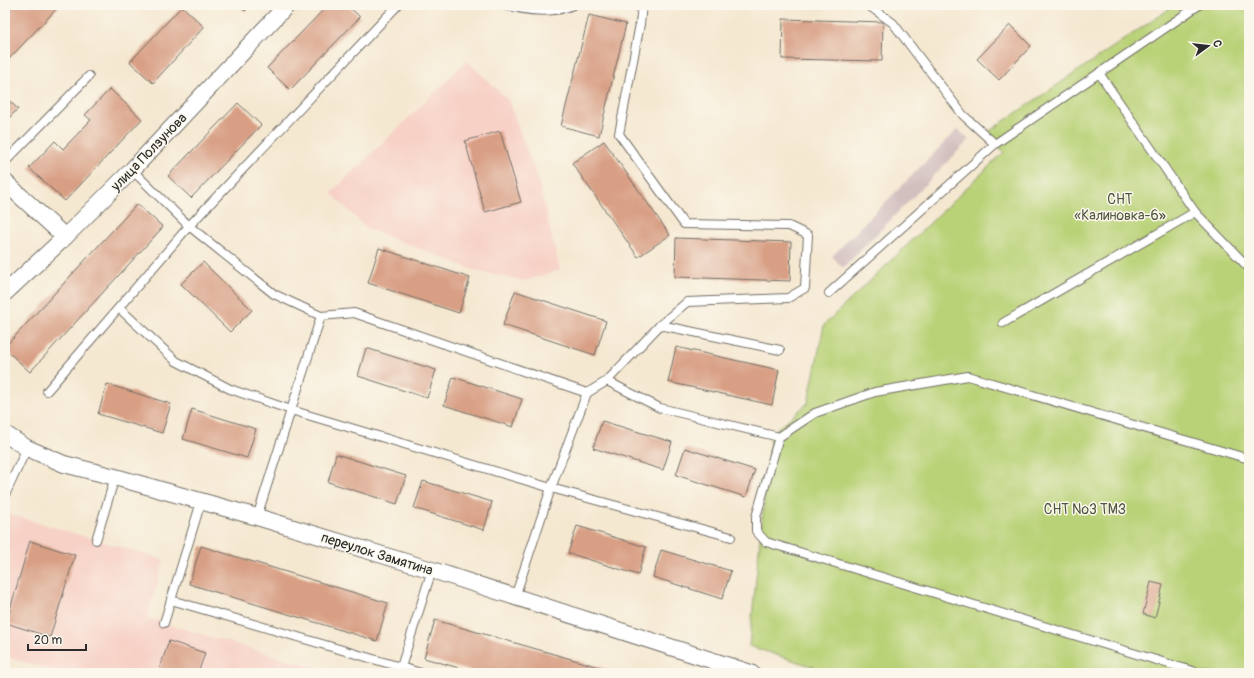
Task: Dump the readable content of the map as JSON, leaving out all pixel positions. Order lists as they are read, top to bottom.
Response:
{
  "streets": {
    "street": ["улица Ползунова", "переулок Замятина"]
  },
  "parks": ["СНТ «Калиновка-6»", "СНТ №3 ТМЗ"],
  "scale_bar": "20 m",
  "north": "right"
}
